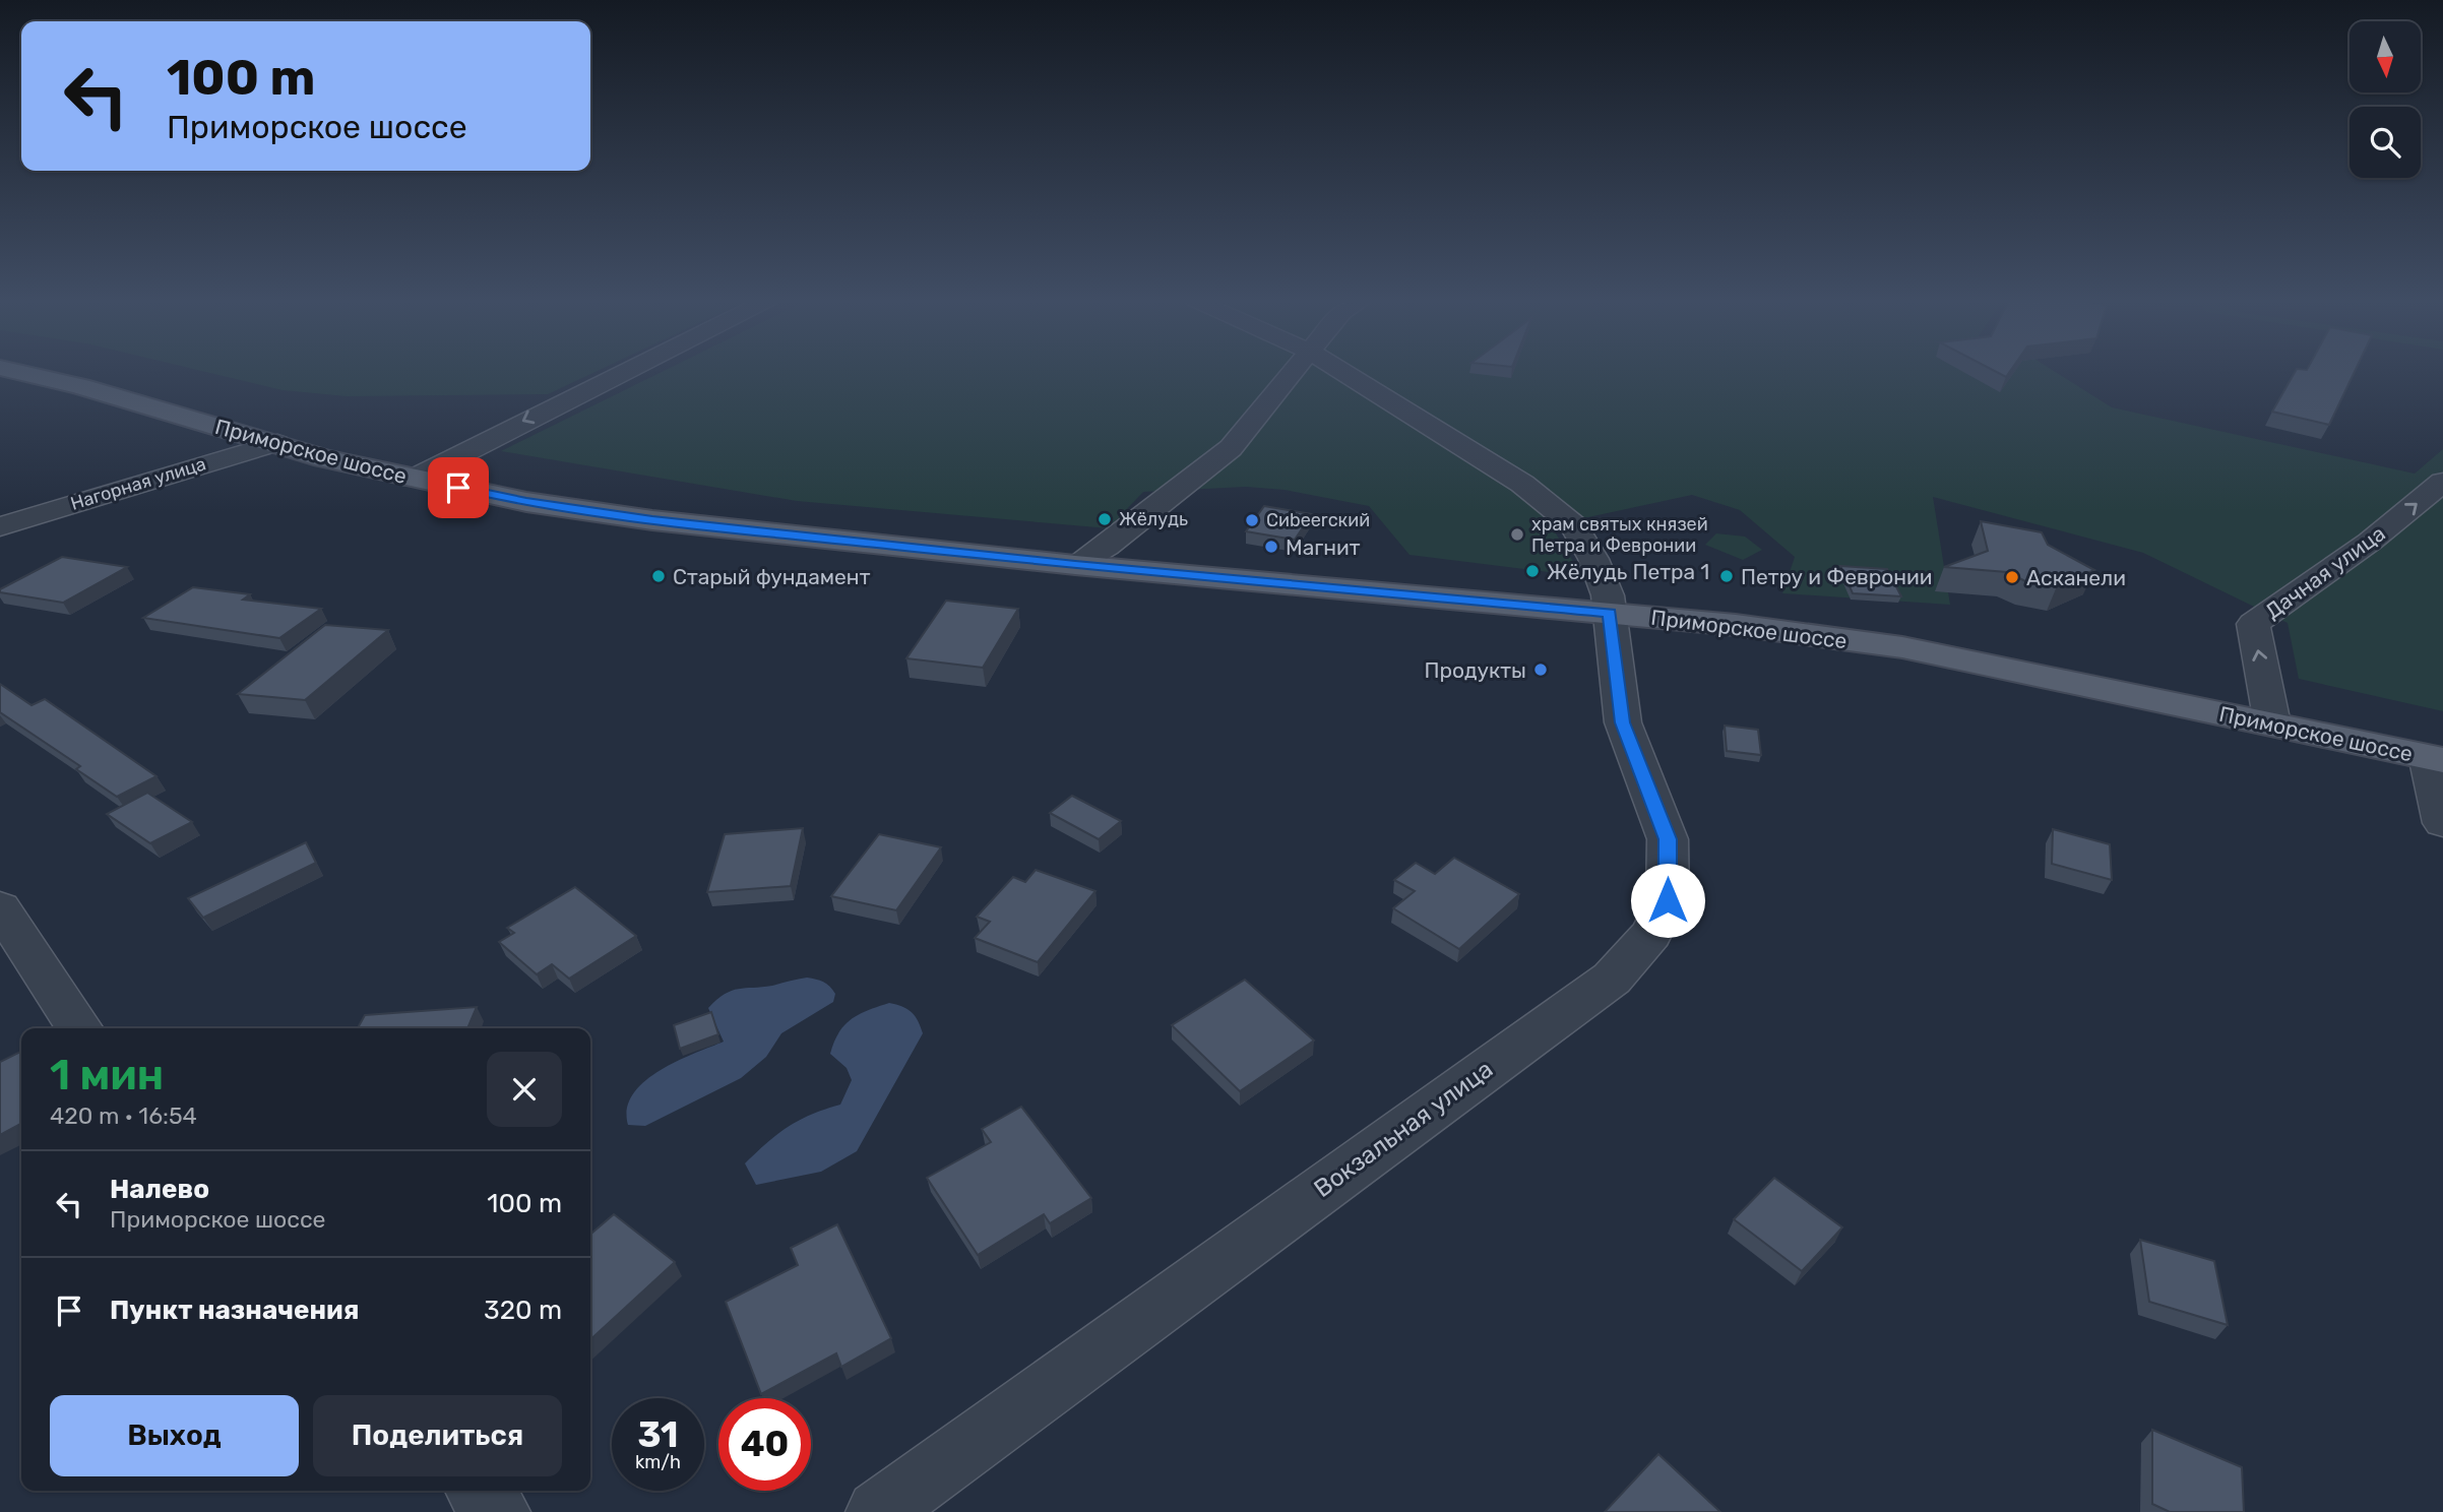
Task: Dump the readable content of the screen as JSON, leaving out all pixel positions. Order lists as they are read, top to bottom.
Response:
{
  "streets": {
    "main road": ["Приморское шоссе"],
    "street": ["Нагорная улица", "Дачная улица", "Вокзальная улица"]
  },
  "crossings": [
    ["Приморское шоссе", "Нагорная улица"],
    ["Приморское шоссе", "Дачная улица"],
    ["Приморское шоссе", "Вокзальная улица"]
  ],
  "one_way": ["Дачная улица"],
  "places": [
    "Жёлудь",
    "Сиbeerский",
    "храм святых князей Петра и Февронии",
    "Магнит",
    "Жёлудь Петра 1",
    "Старый фундамент",
    "Петру и Февронии",
    "Асканели",
    "Продукты"
  ],
  "north": "bottom",
  "page": {
    "turn": ["100 m", "Приморское шоссе"],
    "heading": ["1 мин", "420 m · 16:54"],
    "list": [
      {
        "name": "Налево",
        "note": "Приморское шоссе",
        "value": "100 m"
      },
      {
        "name": "Пункт назначения",
        "value": "320 m"
      }
    ],
    "buttons": ["Выход", "Поделиться"],
    "speed": "31 km/h",
    "limit": "40"
  }
}
